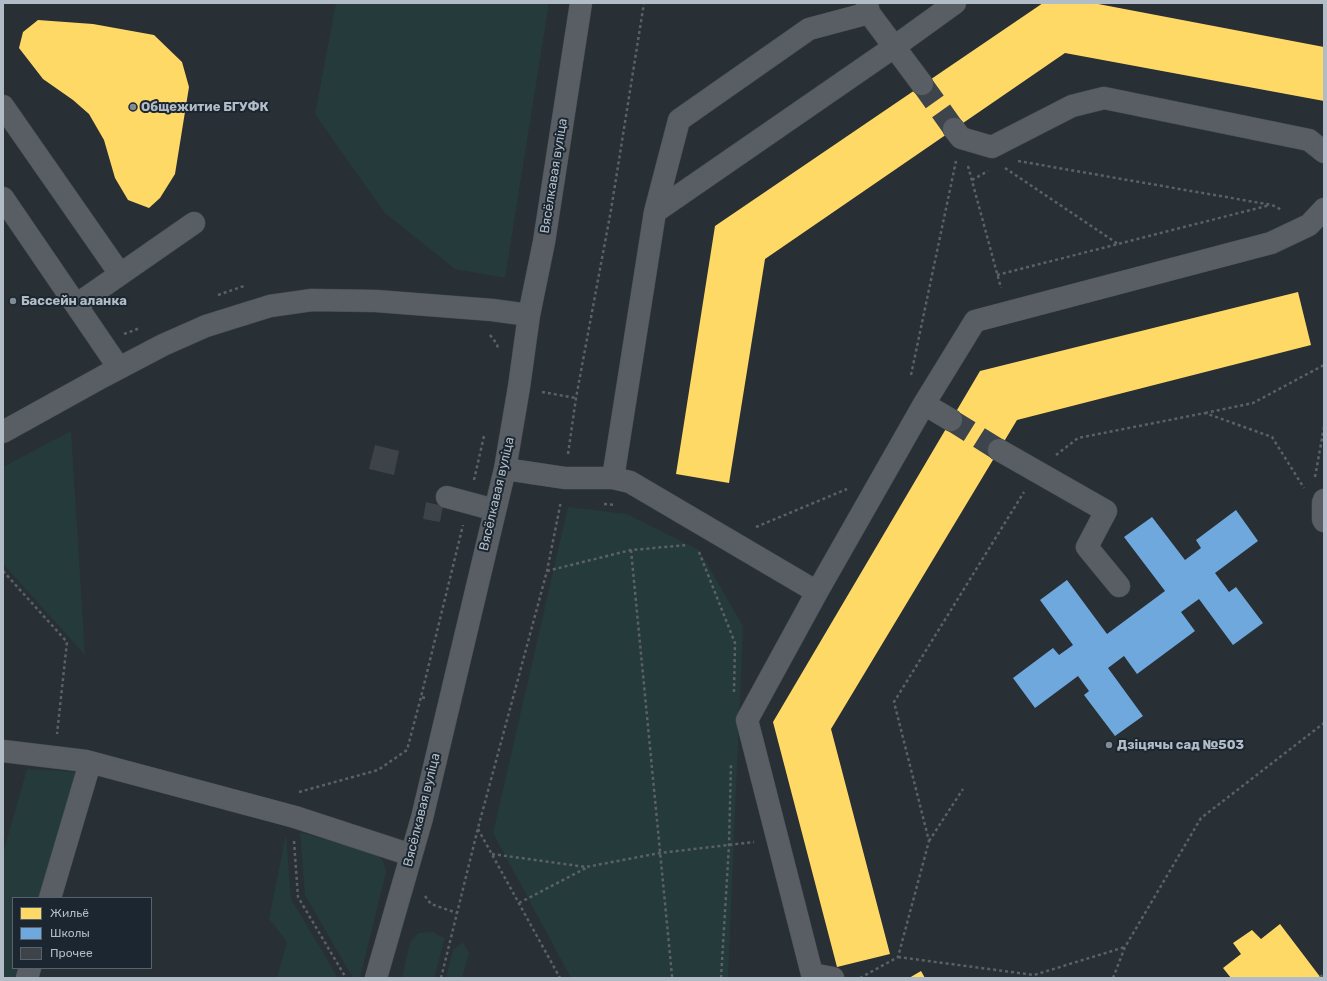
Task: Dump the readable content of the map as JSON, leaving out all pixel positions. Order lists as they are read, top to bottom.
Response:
{
  "streets": {
    "street": ["Вясёлкавая вуліца"]
  },
  "places": ["Общежитие БГУФК", "Бассейн аланка", "Дзіцячы сад №503"],
  "legend": ["Жильё", "Школы", "Прочее"]
}
